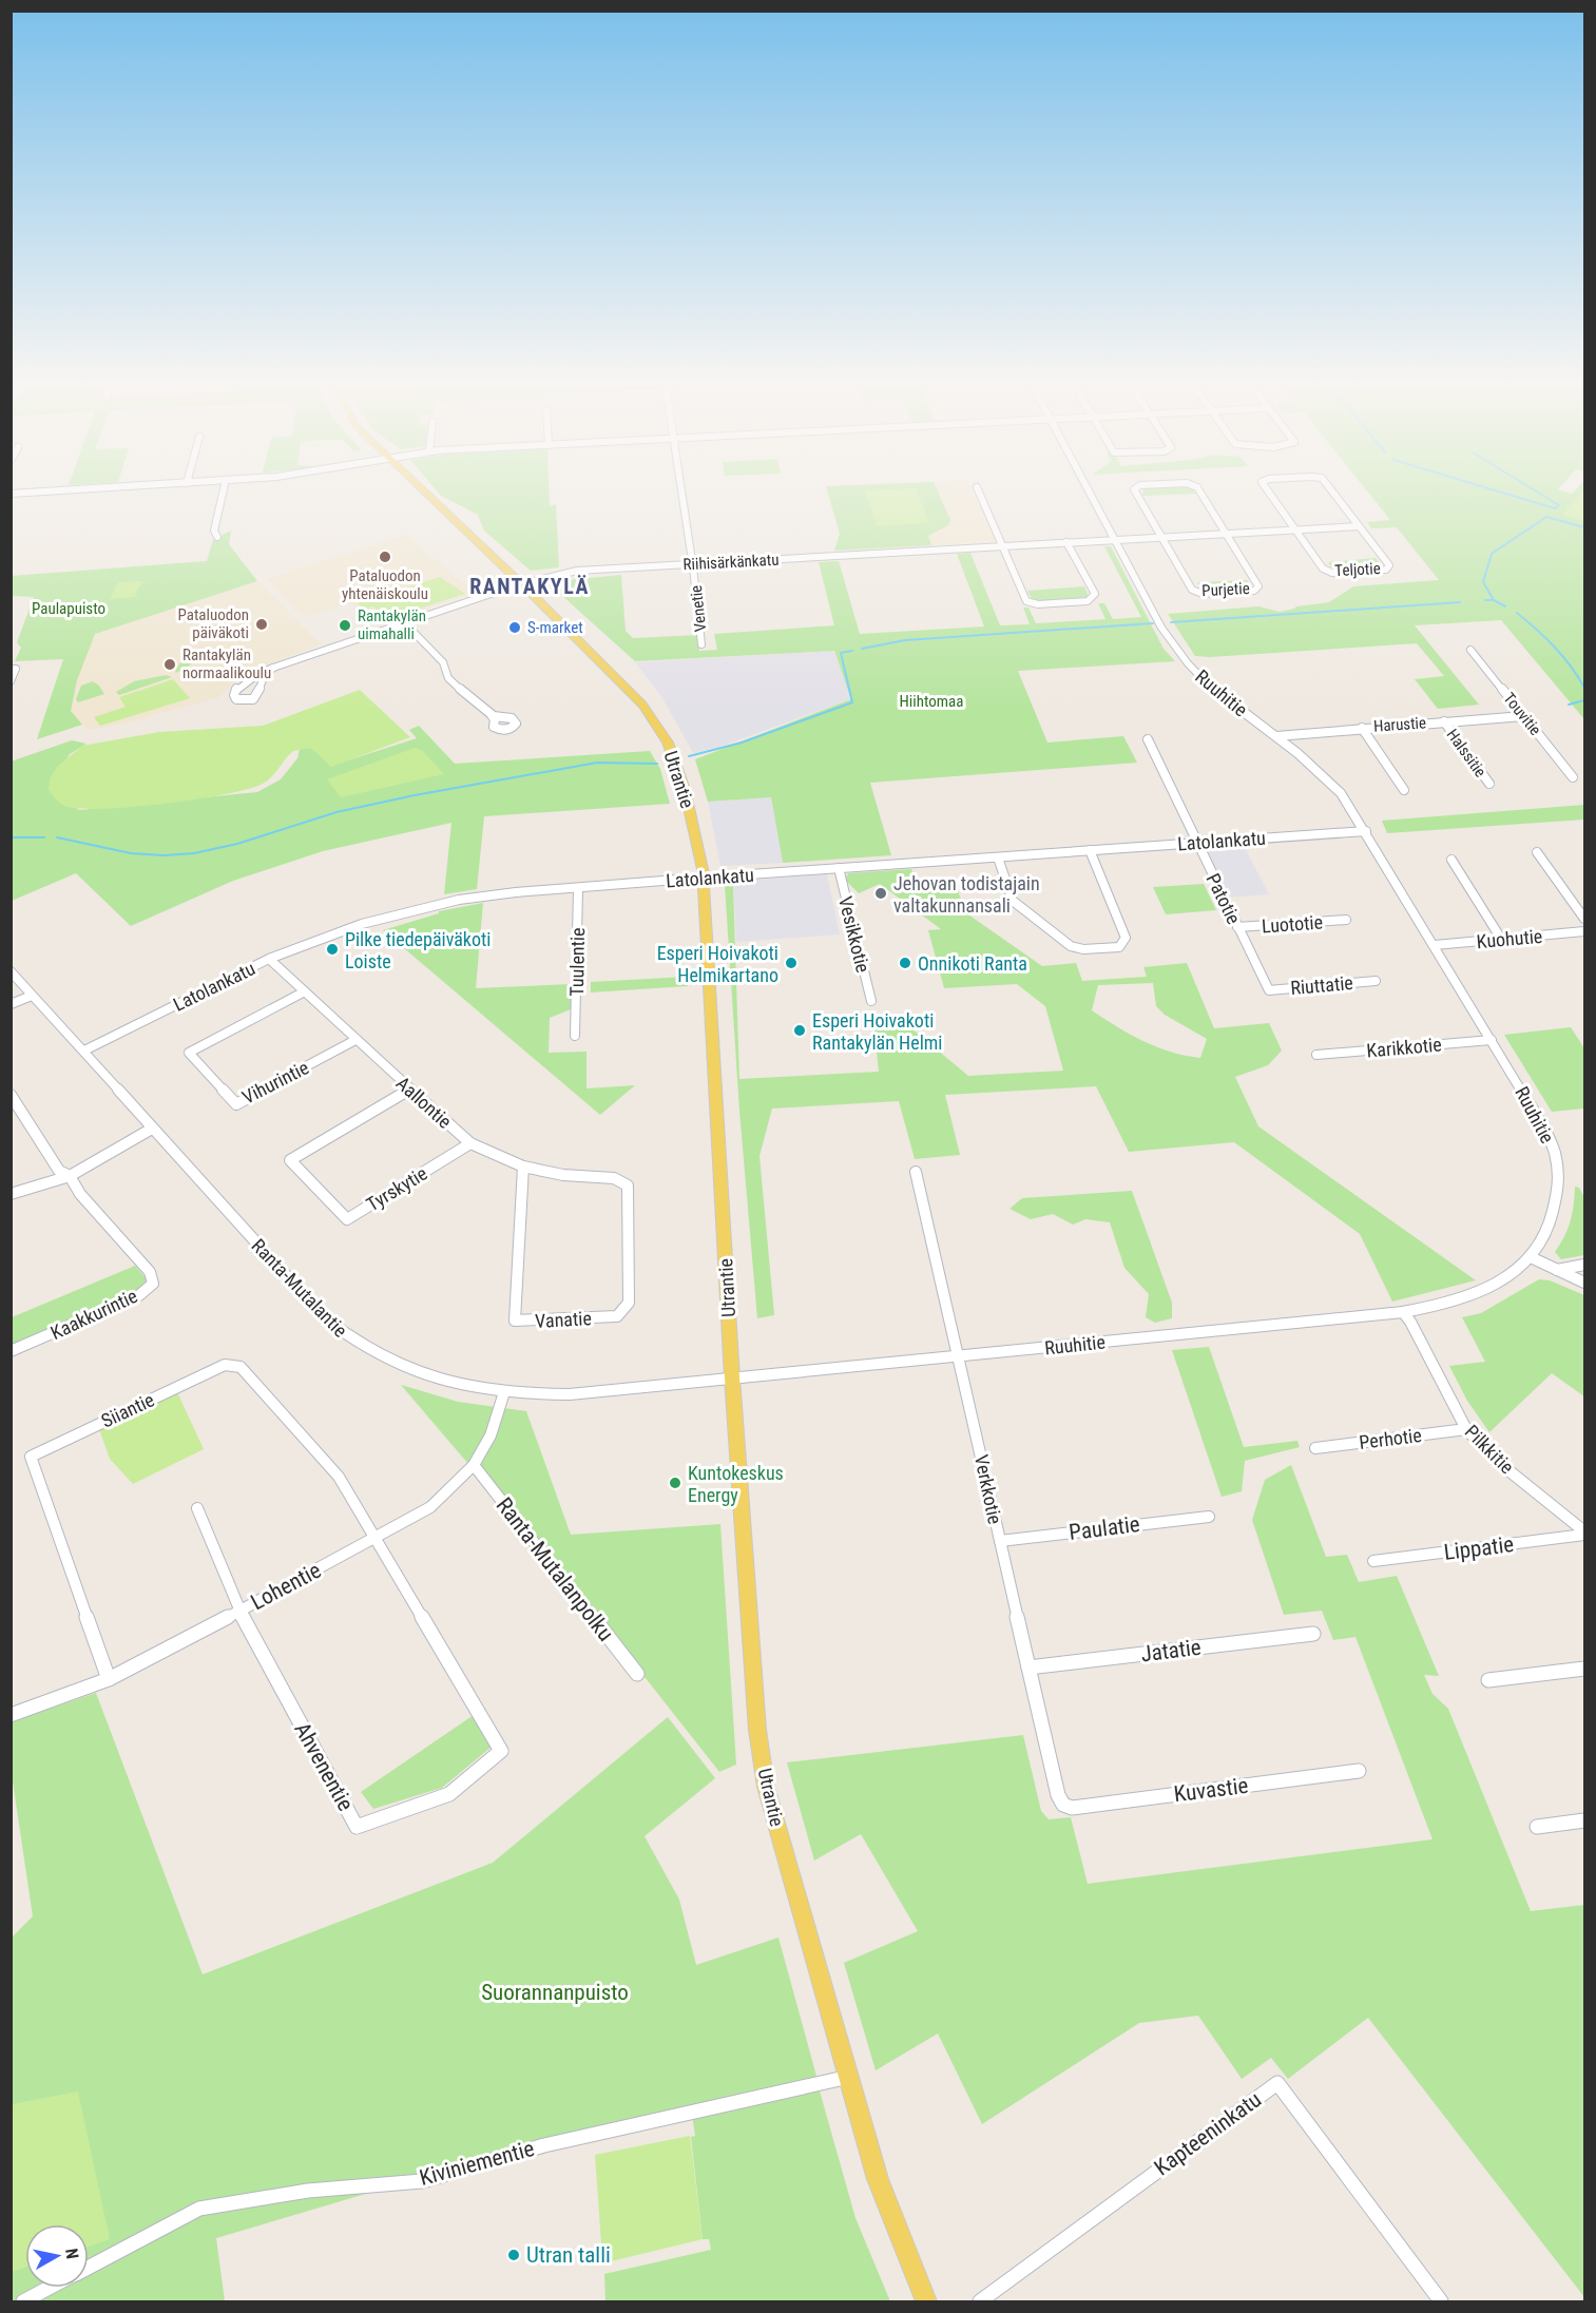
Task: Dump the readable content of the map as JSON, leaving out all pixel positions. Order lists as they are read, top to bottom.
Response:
{
  "streets": {
    "main road": ["Utrantie"],
    "street": [
      "Riihisärkänkatu",
      "Teljotie",
      "Purjetie",
      "Venetie",
      "Ruuhitie",
      "Touvitie",
      "Harustie",
      "Halssitie",
      "Latolankatu",
      "Patotie",
      "Luototie",
      "Vesikkotie",
      "Kuohutie",
      "Tuulentie",
      "Riuttatie",
      "Karikkotie",
      "Vihurintie",
      "Aallontie",
      "Tyrskytie",
      "Ranta-Mutalantie",
      "Kaakkurintie",
      "Vanatie",
      "Siiantie",
      "Perhotie",
      "Pilkkitie",
      "Verkkotie",
      "Paulatie",
      "Lippatie",
      "Ranta-Mutalanpolku",
      "Lohentie",
      "Jatatie",
      "Ahvenentie",
      "Kuvastie",
      "Kapteeninkatu",
      "Kiviniementie"
    ]
  },
  "crossings": [
    ["Riihisärkänkatu", "Teljotie"],
    ["Riihisärkänkatu", "Purjetie"],
    ["Riihisärkänkatu", "Venetie"],
    ["Riihisärkänkatu", "Ruuhitie"],
    ["Riihisärkänkatu", "Utrantie"],
    ["Ruuhitie", "Harustie"],
    ["Ruuhitie", "Utrantie"],
    ["Ruuhitie", "Latolankatu"],
    ["Ruuhitie", "Kuohutie"],
    ["Ruuhitie", "Karikkotie"],
    ["Ruuhitie", "Ranta-Mutalantie"],
    ["Ruuhitie", "Pilkkitie"],
    ["Ruuhitie", "Verkkotie"],
    ["Touvitie", "Harustie"],
    ["Harustie", "Halssitie"],
    ["Utrantie", "Latolankatu"],
    ["Utrantie", "Ranta-Mutalantie"],
    ["Utrantie", "Kiviniementie"],
    ["Latolankatu", "Patotie"],
    ["Latolankatu", "Vesikkotie"],
    ["Latolankatu", "Tuulentie"],
    ["Latolankatu", "Aallontie"],
    ["Latolankatu", "Ranta-Mutalantie"],
    ["Patotie", "Luototie"],
    ["Patotie", "Riuttatie"],
    ["Vihurintie", "Aallontie"],
    ["Aallontie", "Tyrskytie"],
    ["Aallontie", "Vanatie"],
    ["Ranta-Mutalantie", "Lohentie"],
    ["Siiantie", "Lohentie"],
    ["Siiantie", "Ahvenentie"],
    ["Perhotie", "Pilkkitie"],
    ["Pilkkitie", "Lippatie"],
    ["Verkkotie", "Paulatie"],
    ["Verkkotie", "Jatatie"],
    ["Verkkotie", "Kuvastie"],
    ["Ranta-Mutalanpolku", "Lohentie"],
    ["Lohentie", "Ahvenentie"]
  ],
  "districts": ["RANTAKYLÄ"],
  "parks": ["Paulapuisto", "Hiihtomaa", "Suorannanpuisto"],
  "places": [
    "Pataluodon yhtenäiskoulu",
    "Pataluodon päiväkoti",
    "Rantakylän uimahalli",
    "S-market",
    "Rantakylän normaalikoulu",
    "Jehovan todistajain valtakunnansali",
    "Pilke tiedepäiväkoti Loiste",
    "Esperi Hoivakoti Helmikartano",
    "Onnikoti Ranta",
    "Esperi Hoivakoti Rantakylän Helmi",
    "Kuntokeskus Energy",
    "Utran talli"
  ],
  "north": "right"
}
